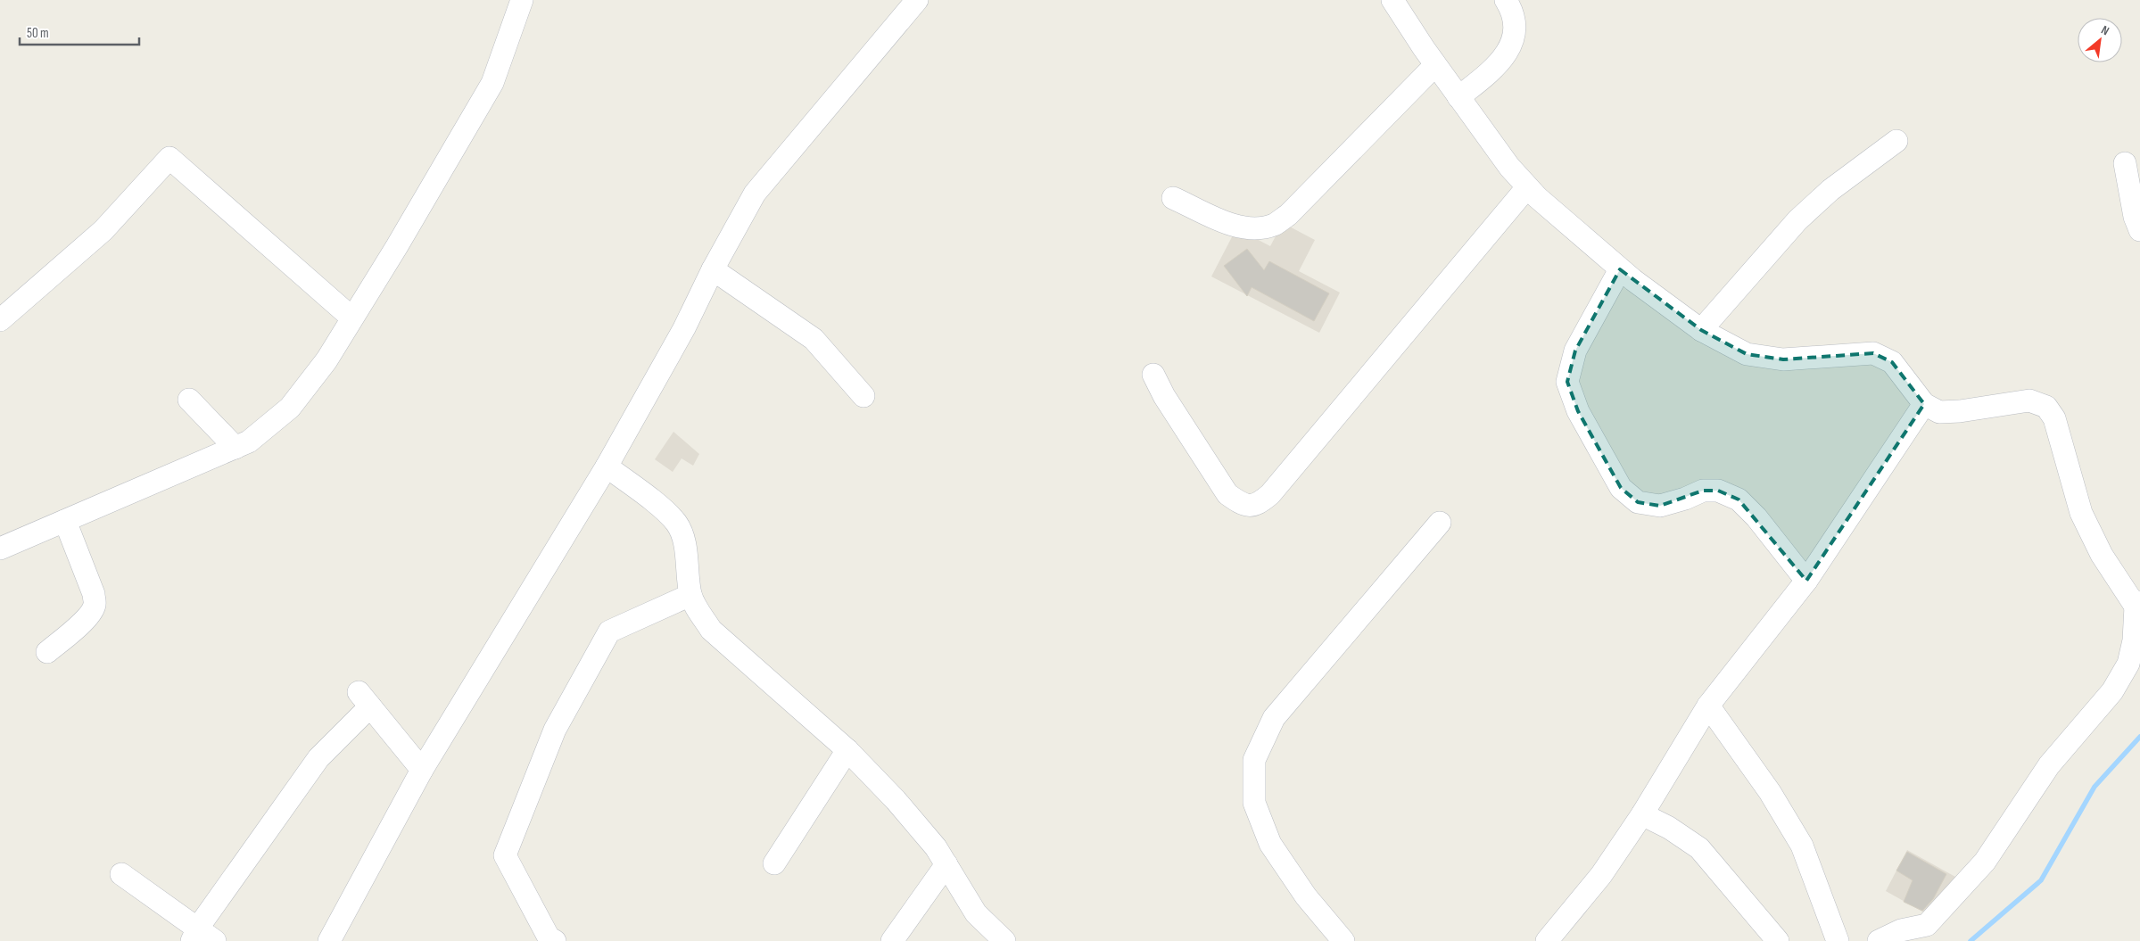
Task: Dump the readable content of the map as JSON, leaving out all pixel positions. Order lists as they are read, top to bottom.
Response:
{
  "scale_bar": "50 m",
  "north": "top right"
}
